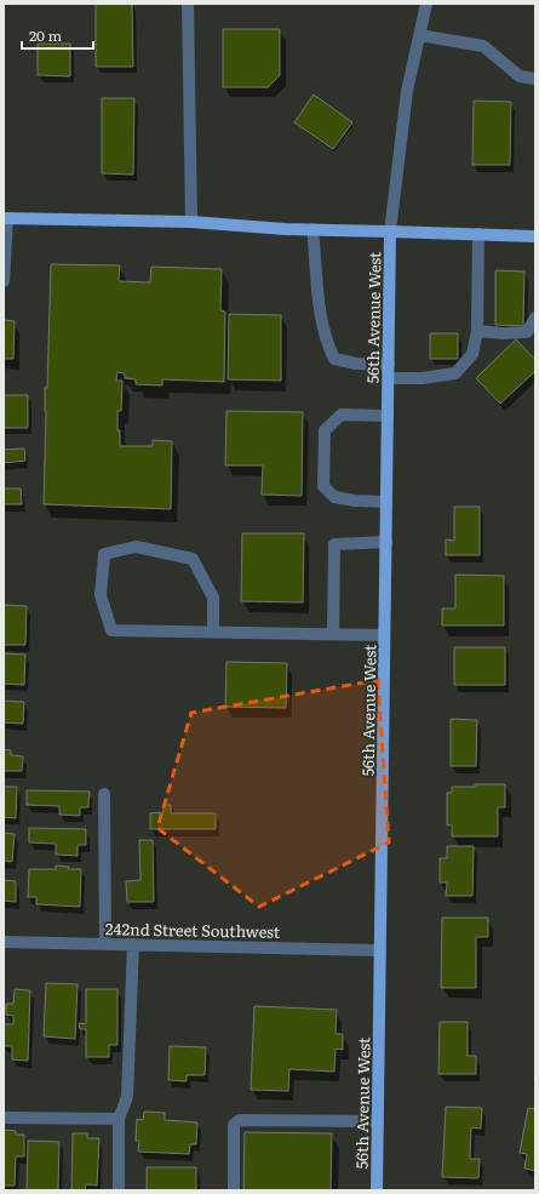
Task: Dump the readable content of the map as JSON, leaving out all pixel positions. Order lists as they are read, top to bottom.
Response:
{
  "streets": {
    "main road": ["56th Avenue West"],
    "street": ["242nd Street Southwest"]
  },
  "crossings": [
    ["56th Avenue West", "242nd Street Southwest"]
  ],
  "scale_bar": "20 m"
}
